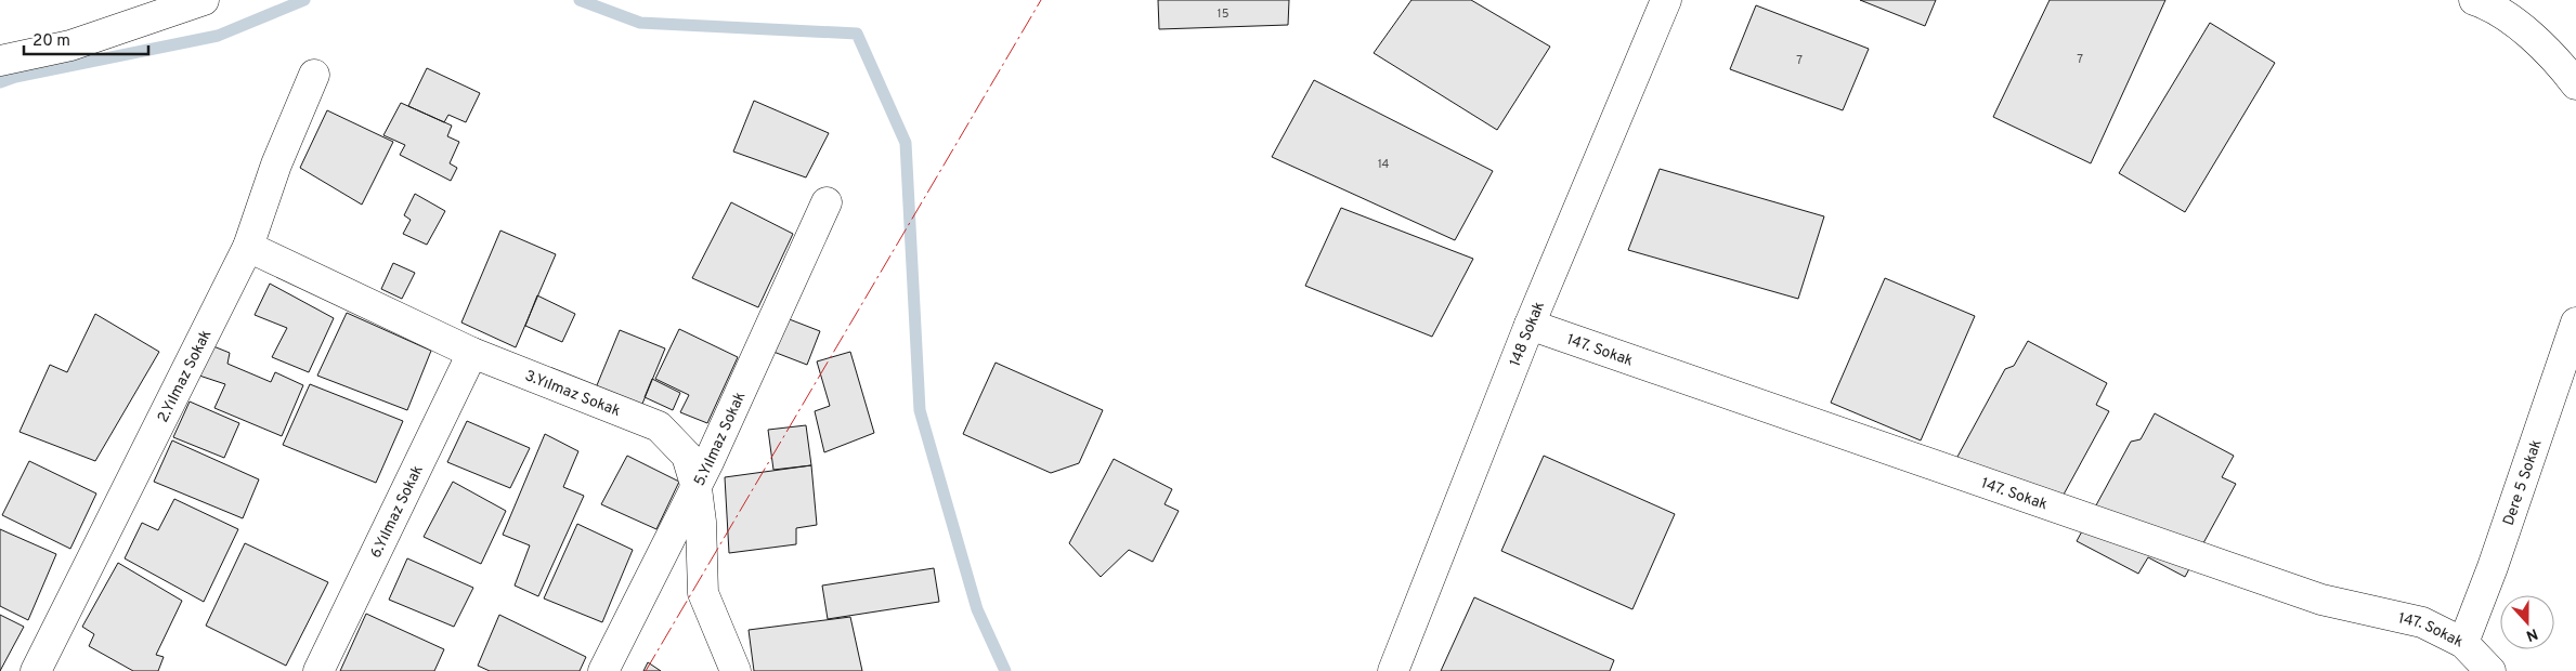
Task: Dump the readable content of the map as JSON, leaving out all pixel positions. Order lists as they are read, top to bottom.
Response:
{
  "streets": {
    "street": [
      "148 Sokak",
      "147. Sokak",
      "2.Yılmaz Sokak",
      "3.Yılmaz Sokak",
      "5.Yılmaz Sokak",
      "Dere 5 Sokak",
      "6.Yılmaz Sokak"
    ]
  },
  "crossings": [
    ["148 Sokak", "147. Sokak"],
    ["147. Sokak", "Dere 5 Sokak"],
    ["2.Yılmaz Sokak", "3.Yılmaz Sokak"],
    ["3.Yılmaz Sokak", "5.Yılmaz Sokak"],
    ["3.Yılmaz Sokak", "6.Yılmaz Sokak"]
  ],
  "house_numbers": [
    "15",
    "7",
    "7",
    "14"
  ],
  "scale_bar": "20 m",
  "north": "bottom"
}
